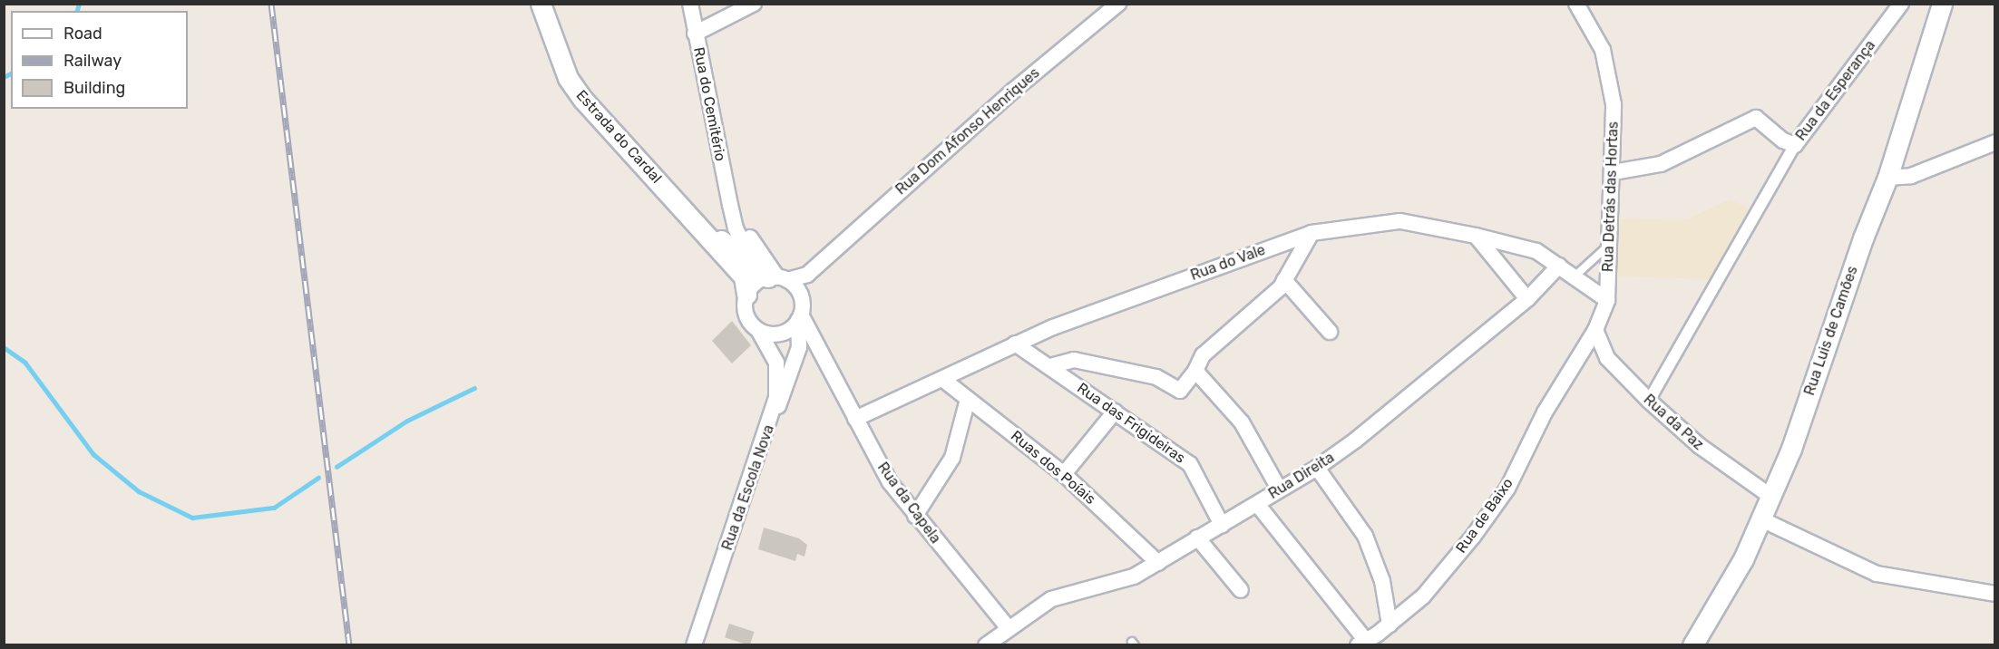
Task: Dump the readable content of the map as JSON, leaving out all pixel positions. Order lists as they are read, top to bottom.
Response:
{
  "streets": {
    "street": [
      "Rua da Esperança",
      "Rua do Cemitério",
      "Rua Dom Afonso Henriques",
      "Estrada do Cardal",
      "Rua Detrás das Hortas",
      "Rua do Vale",
      "Rua Luis de Camões",
      "Rua da Paz",
      "Rua das Frigideiras",
      "Ruas dos Poíais",
      "Rua Direita",
      "Rua da Escola Nova",
      "Rua da Capela",
      "Rua de Baixo"
    ]
  },
  "crossings": [
    ["Rua da Esperança", "Rua Detrás das Hortas"],
    ["Rua do Cemitério", "Rua Dom Afonso Henriques"],
    ["Rua do Cemitério", "Estrada do Cardal"],
    ["Rua do Cemitério", "Rua da Escola Nova"],
    ["Rua do Cemitério", "Rua da Capela"],
    ["Rua Dom Afonso Henriques", "Estrada do Cardal"],
    ["Rua Dom Afonso Henriques", "Rua da Escola Nova"],
    ["Rua Dom Afonso Henriques", "Rua da Capela"],
    ["Estrada do Cardal", "Rua da Escola Nova"],
    ["Estrada do Cardal", "Rua da Capela"],
    ["Rua Detrás das Hortas", "Rua do Vale"],
    ["Rua Detrás das Hortas", "Rua da Paz"],
    ["Rua Detrás das Hortas", "Rua de Baixo"],
    ["Rua do Vale", "Rua das Frigideiras"],
    ["Rua do Vale", "Ruas dos Poíais"],
    ["Rua do Vale", "Rua Direita"],
    ["Rua do Vale", "Rua da Capela"],
    ["Rua Luis de Camões", "Rua da Paz"],
    ["Rua da Paz", "Rua de Baixo"],
    ["Rua das Frigideiras", "Rua Direita"],
    ["Ruas dos Poíais", "Rua Direita"],
    ["Rua Direita", "Rua da Capela"],
    ["Rua da Escola Nova", "Rua da Capela"]
  ],
  "legend": ["Road", "Railway", "Building"]
}
